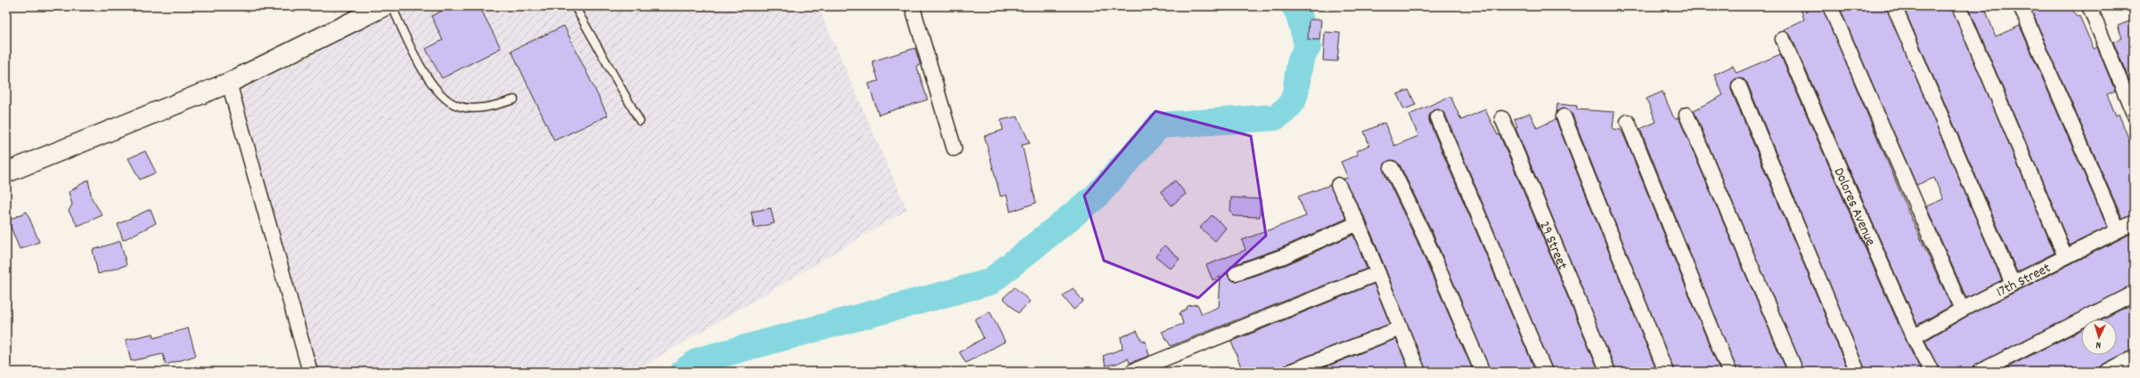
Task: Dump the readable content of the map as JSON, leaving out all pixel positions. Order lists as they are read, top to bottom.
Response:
{
  "streets": {
    "street": ["Dolores Avenue", "29 Street", "17th Street"]
  },
  "crossings": [
    ["Dolores Avenue", "17th Street"]
  ],
  "north": "bottom"
}
